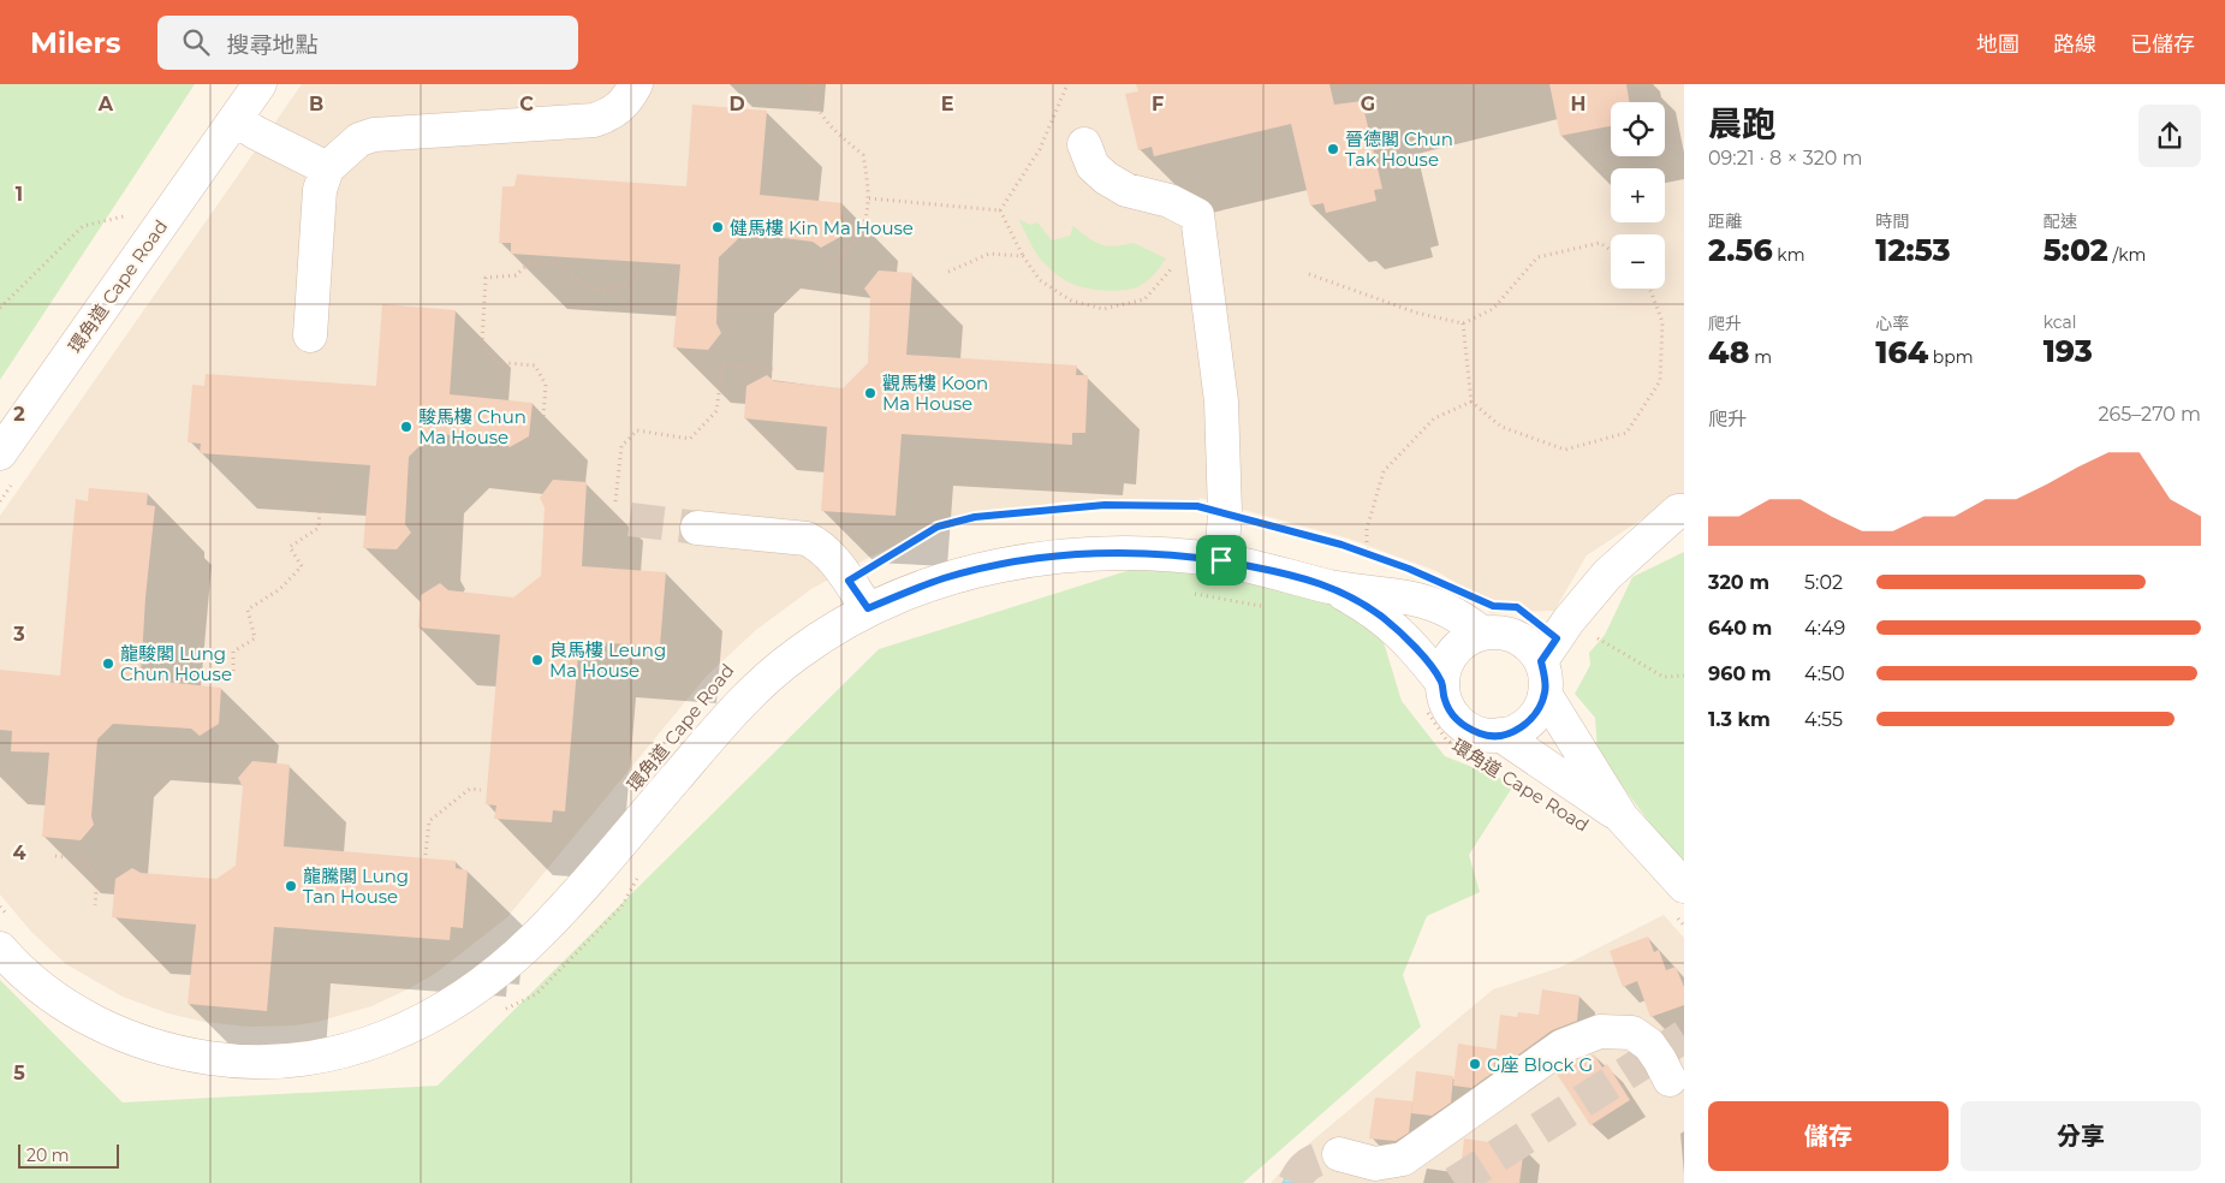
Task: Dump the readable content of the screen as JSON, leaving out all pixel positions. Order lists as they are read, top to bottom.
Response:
{
  "streets": {
    "street": ["環角道 Cape Road"]
  },
  "places": [
    "晉德閣 Chun Tak House",
    "健馬樓 Kin Ma House",
    "觀馬樓 Koon Ma House",
    "駿馬樓 Chun Ma House",
    "良馬樓 Leung Ma House",
    "龍駿閣 Lung Chun House",
    "龍騰閣 Lung Tan House",
    "G座 Block G"
  ],
  "scale_bar": "20 m",
  "page": {
    "header": "Milers",
    "search": "搜尋地點",
    "nav": ["地圖", "路線", "已儲存"],
    "heading": ["晨跑", "09:21 · 8 × 320 m"],
    "map_buttons": ["+", "−"],
    "stats": [
      ["距離", "2.56 km"],
      ["時間", "12:53"],
      ["配速", "5:02 /km"],
      ["爬升", "48 m"],
      ["心率", "164 bpm"],
      ["kcal", "193"]
    ],
    "chart": ["爬升", "265–270 m"],
    "list": [
      {
        "name": "320 m",
        "note": "5:02"
      },
      {
        "name": "640 m",
        "note": "4:49"
      },
      {
        "name": "960 m",
        "note": "4:50"
      },
      {
        "name": "1.3 km",
        "note": "4:55"
      }
    ],
    "buttons": ["儲存", "分享"],
    "scale": "20 m"
  },
  "grid": {
    "columns": [
      "A",
      "B",
      "C",
      "D",
      "E",
      "F",
      "G",
      "H"
    ],
    "rows": [
      "1",
      "2",
      "3",
      "4",
      "5"
    ]
  }
}
